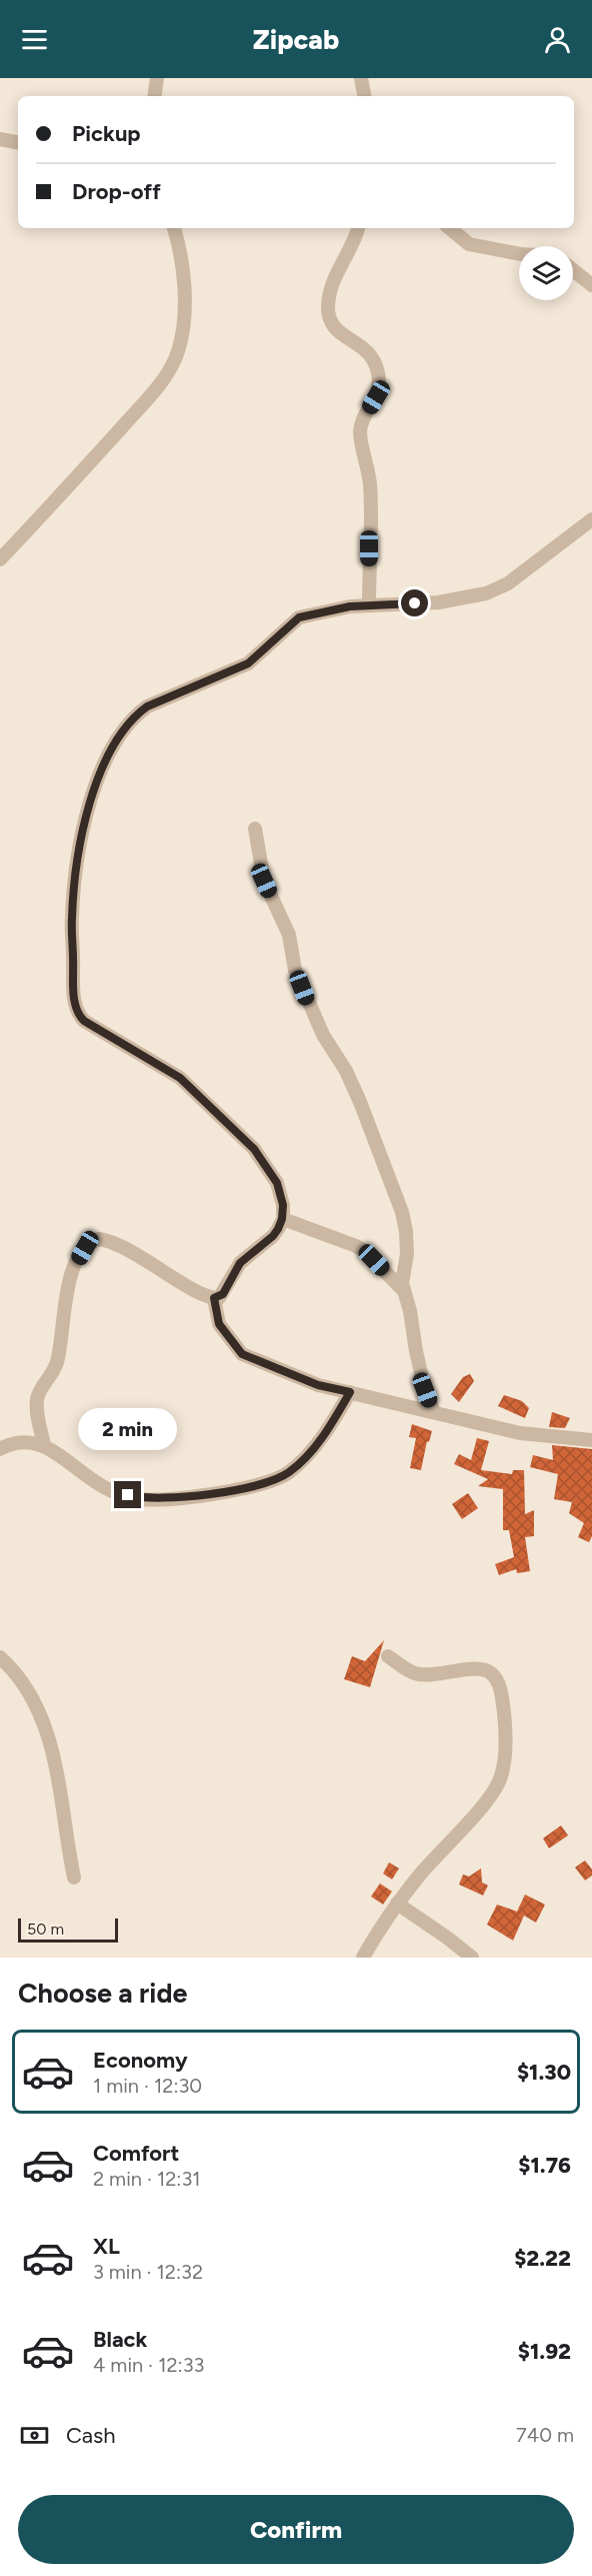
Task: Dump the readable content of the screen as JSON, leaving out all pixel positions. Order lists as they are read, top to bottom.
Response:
{
  "scale_bar": "50 m",
  "page": {
    "header": "Zipcab",
    "banner": ["Pickup", "Drop-off"],
    "bubble": "2 min",
    "scale": "50 m",
    "heading": "Choose a ride",
    "list": [
      {
        "name": "Economy",
        "note": "1 min · 12:30",
        "value": "$1.30"
      },
      {
        "name": "Comfort",
        "note": "2 min · 12:31",
        "value": "$1.76"
      },
      {
        "name": "XL",
        "note": "3 min · 12:32",
        "value": "$2.22"
      },
      {
        "name": "Black",
        "note": "4 min · 12:33",
        "value": "$1.92"
      }
    ],
    "pay": ["Cash", "740 m"],
    "buttons": "Confirm"
  }
}
